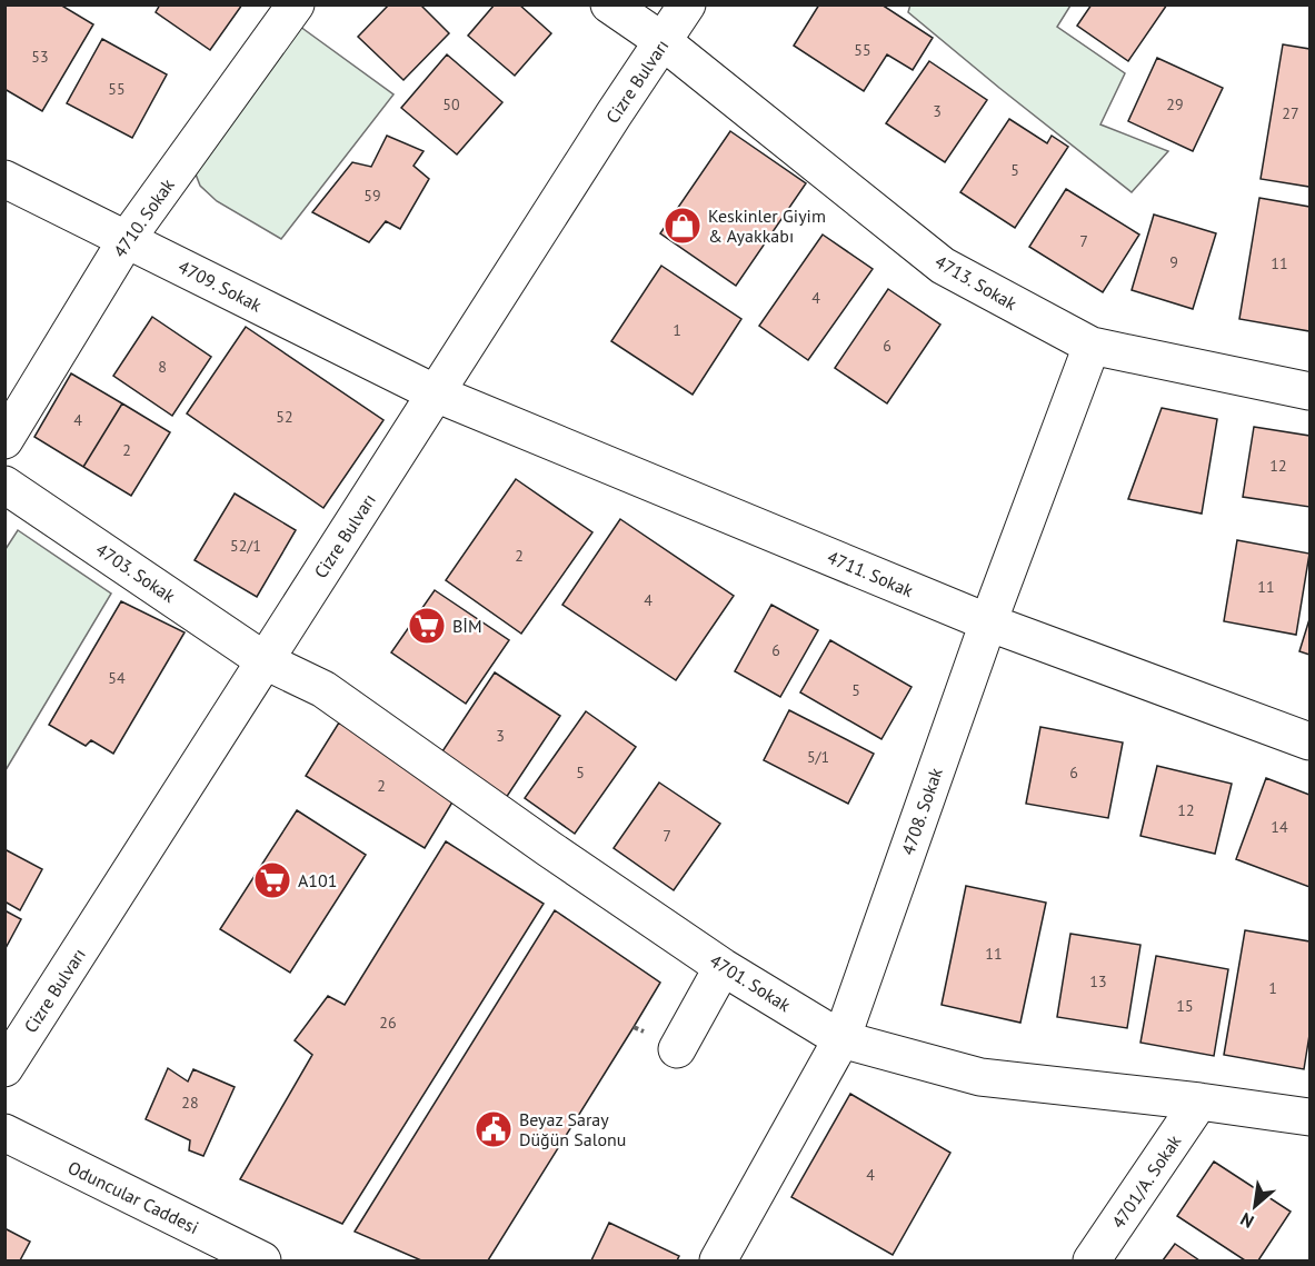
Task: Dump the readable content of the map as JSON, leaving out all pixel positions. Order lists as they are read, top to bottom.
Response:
{
  "streets": {
    "street": [
      "Cizre Bulvarı",
      "4710. Sokak",
      "4713. Sokak",
      "4709. Sokak",
      "4703. Sokak",
      "4711. Sokak",
      "4708. Sokak",
      "4701. Sokak",
      "4701/A. Sokak",
      "Oduncular Caddesi"
    ]
  },
  "crossings": [
    ["Cizre Bulvarı", "4713. Sokak"],
    ["Cizre Bulvarı", "4709. Sokak"],
    ["Cizre Bulvarı", "4703. Sokak"],
    ["Cizre Bulvarı", "4711. Sokak"],
    ["Cizre Bulvarı", "4701. Sokak"],
    ["4710. Sokak", "4709. Sokak"],
    ["4713. Sokak", "4708. Sokak"],
    ["4709. Sokak", "4711. Sokak"],
    ["4703. Sokak", "4701. Sokak"],
    ["4711. Sokak", "4708. Sokak"],
    ["4708. Sokak", "4701. Sokak"],
    ["4701. Sokak", "4701/A. Sokak"]
  ],
  "places": {
    "shop": ["Keskinler Giyim & Ayakkabı"],
    "supermarket": ["BİM", "A101"],
    "public building": ["Beyaz Saray Düğün Salonu"]
  },
  "house_numbers": [
    "55",
    "53",
    "55",
    "50",
    "29",
    "3",
    "27",
    "5",
    "59",
    "7",
    "9",
    "11",
    "4",
    "1",
    "6",
    "8",
    "52",
    "4",
    "2",
    "12",
    "52/1",
    "2",
    "11",
    "4",
    "6",
    "54",
    "5",
    "3",
    "5/1",
    "5",
    "6",
    "2",
    "12",
    "14",
    "7",
    "11",
    "13",
    "1",
    "15",
    "26",
    "28",
    "4"
  ],
  "north": "bottom left"
}
